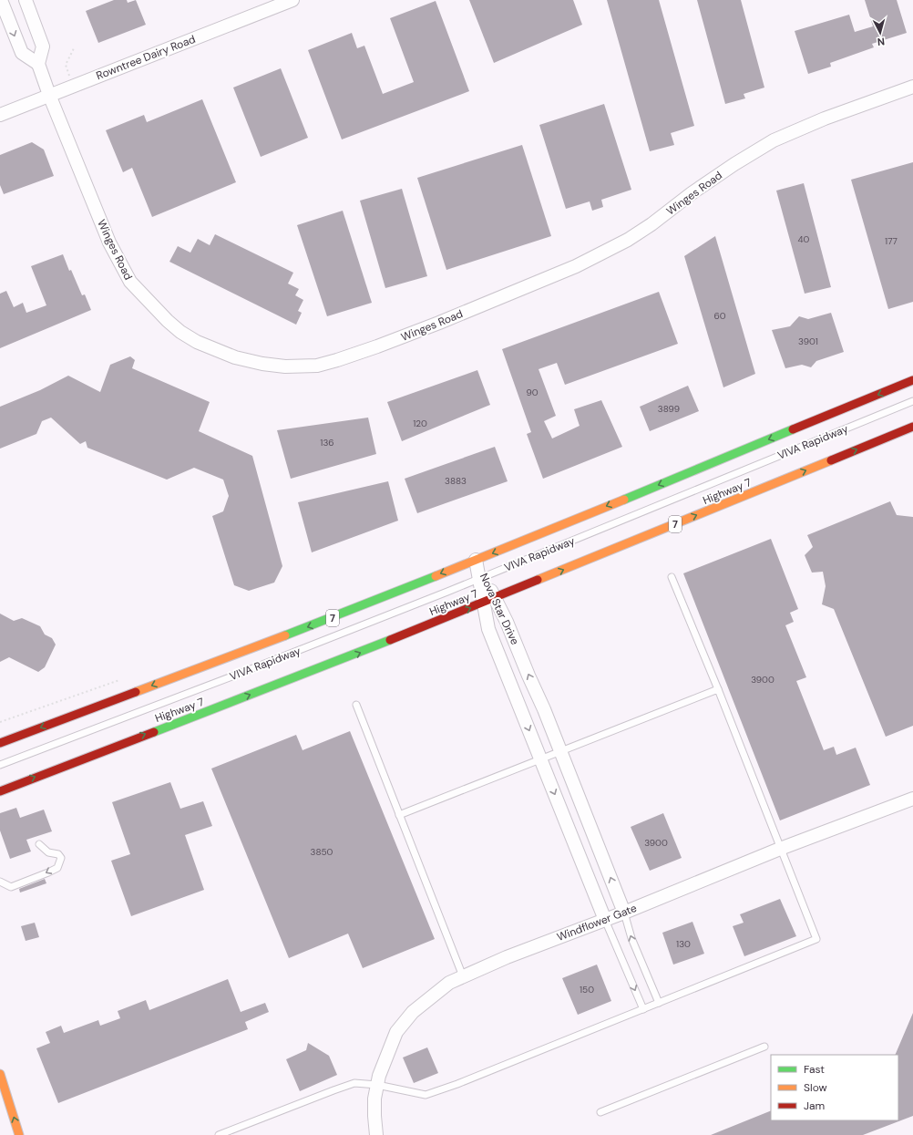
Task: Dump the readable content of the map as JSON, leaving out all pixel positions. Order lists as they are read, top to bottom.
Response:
{
  "streets": {
    "main road": ["Highway 7", "7"],
    "street": [
      "Rowntree Dairy Road",
      "Winges Road",
      "Nova Star Drive",
      "Windflower Gate"
    ],
    "lane": ["VIVA Rapidway"]
  },
  "crossings": [
    ["Rowntree Dairy Road", "Winges Road"],
    ["VIVA Rapidway", "Nova Star Drive"],
    ["Highway 7", "Nova Star Drive"],
    ["7", "Nova Star Drive"],
    ["Nova Star Drive", "Windflower Gate"]
  ],
  "house_numbers": [
    "40",
    "177",
    "60",
    "3901",
    "90",
    "3899",
    "120",
    "136",
    "3883",
    "3900",
    "3900",
    "3850",
    "130",
    "150"
  ],
  "legend": ["Fast", "Slow", "Jam"],
  "north": "bottom"
}
